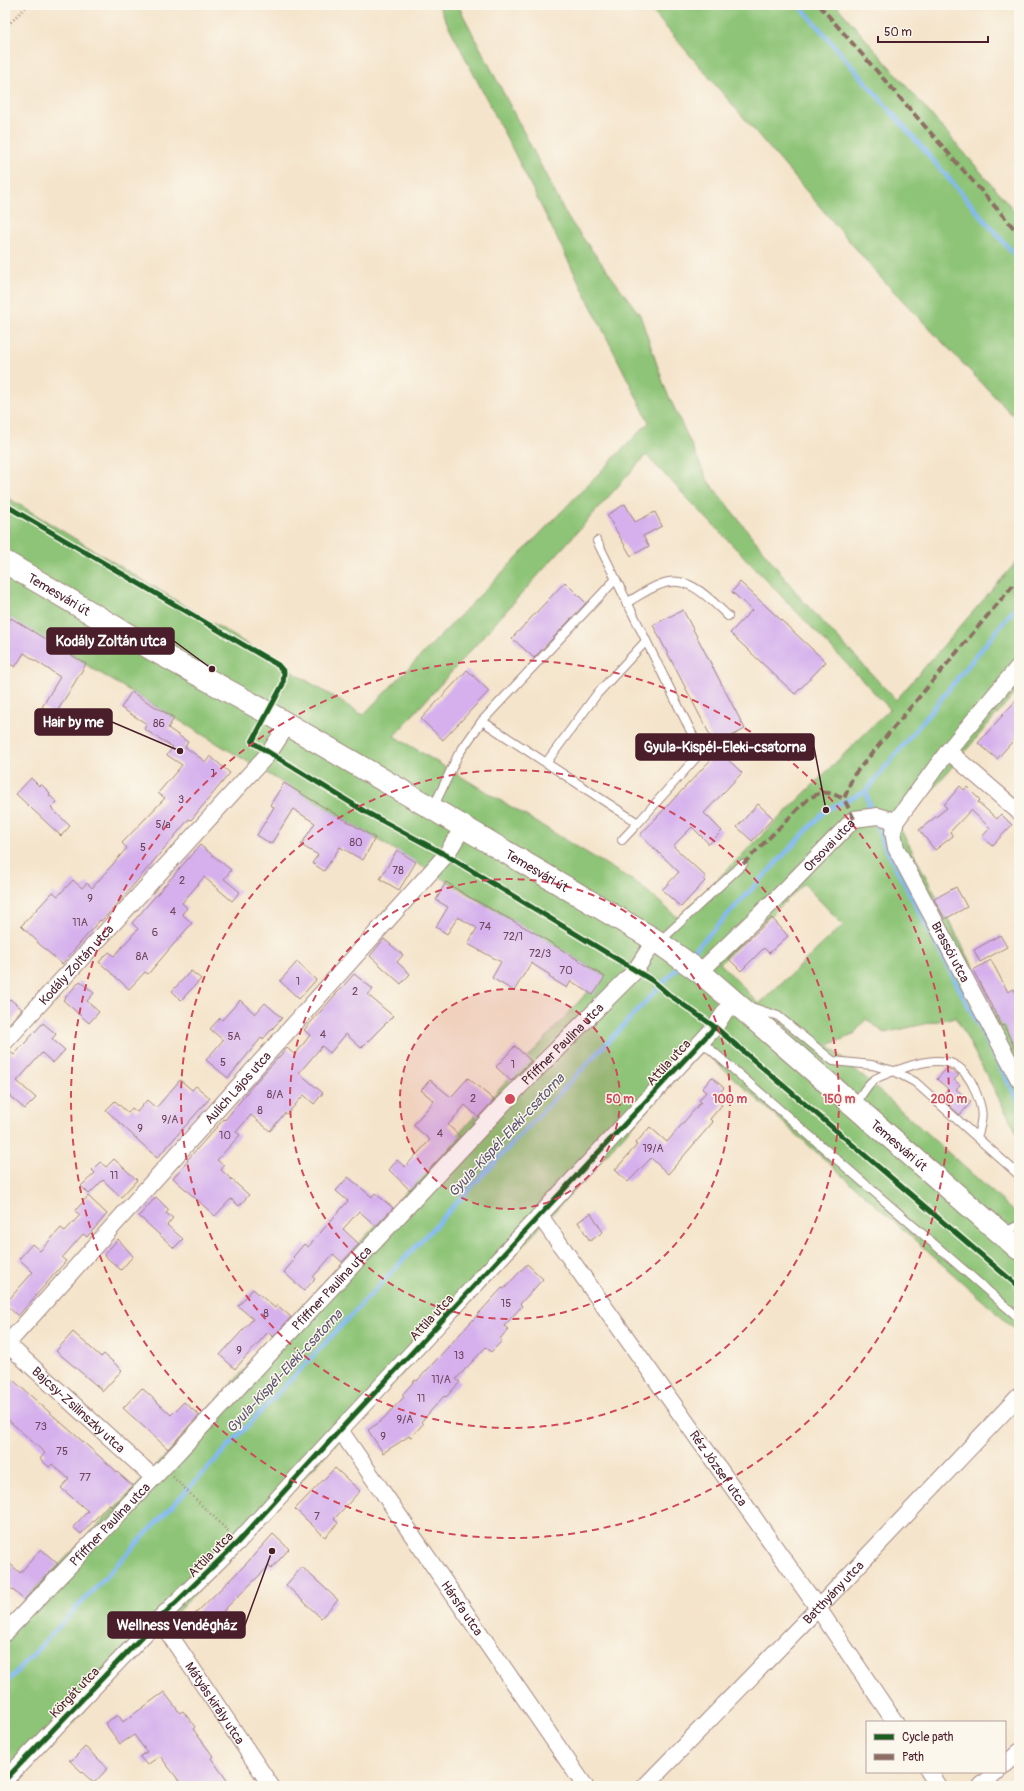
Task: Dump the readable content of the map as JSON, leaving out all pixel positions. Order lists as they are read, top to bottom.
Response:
{
  "streets": {
    "street": [
      "Temesvári út",
      "Orsovai utca",
      "Brassói utca",
      "Kodály Zoltán utca",
      "Pfiffner Paulina utca",
      "Attila utca",
      "Aulich Lajos utca",
      "Bajcsy-Zsilinszky utca",
      "Réz József utca",
      "Batthyány utca",
      "Hársfa utca",
      "Körgát utca",
      "Mátyás király utca"
    ]
  },
  "crossings": [
    ["Temesvári út", "Orsovai utca"],
    ["Temesvári út", "Kodály Zoltán utca"],
    ["Temesvári út", "Pfiffner Paulina utca"],
    ["Temesvári út", "Attila utca"],
    ["Temesvári út", "Aulich Lajos utca"],
    ["Orsovai utca", "Brassói utca"],
    ["Pfiffner Paulina utca", "Bajcsy-Zsilinszky utca"],
    ["Attila utca", "Réz József utca"],
    ["Attila utca", "Hársfa utca"],
    ["Attila utca", "Körgát utca"],
    ["Attila utca", "Mátyás király utca"],
    ["Aulich Lajos utca", "Bajcsy-Zsilinszky utca"],
    ["Réz József utca", "Batthyány utca"],
    ["Körgát utca", "Mátyás király utca"]
  ],
  "water": ["Gyula-Kispél-Eleki-csatorna"],
  "places": [
    "Kodály Zoltán utca",
    "Hair by me",
    "Gyula-Kispél-Eleki-csatorna",
    "Wellness Vendégház"
  ],
  "house_numbers": [
    "86",
    "1",
    "3",
    "5/a",
    "80",
    "5",
    "78",
    "2",
    "9",
    "4",
    "11A",
    "74",
    "6",
    "72/1",
    "72/3",
    "8A",
    "70",
    "1",
    "2",
    "4",
    "5A",
    "5",
    "1",
    "8/A",
    "2",
    "8",
    "9/A",
    "9",
    "4",
    "10",
    "19/A",
    "11",
    "15",
    "8",
    "9",
    "13",
    "11/A",
    "11",
    "9/A",
    "73",
    "9",
    "75",
    "77",
    "7"
  ],
  "legend": ["Cycle path", "Path"],
  "scale_bar": "50 m",
  "rings": [
    "50 m",
    "100 m",
    "150 m",
    "200 m"
  ]
}
